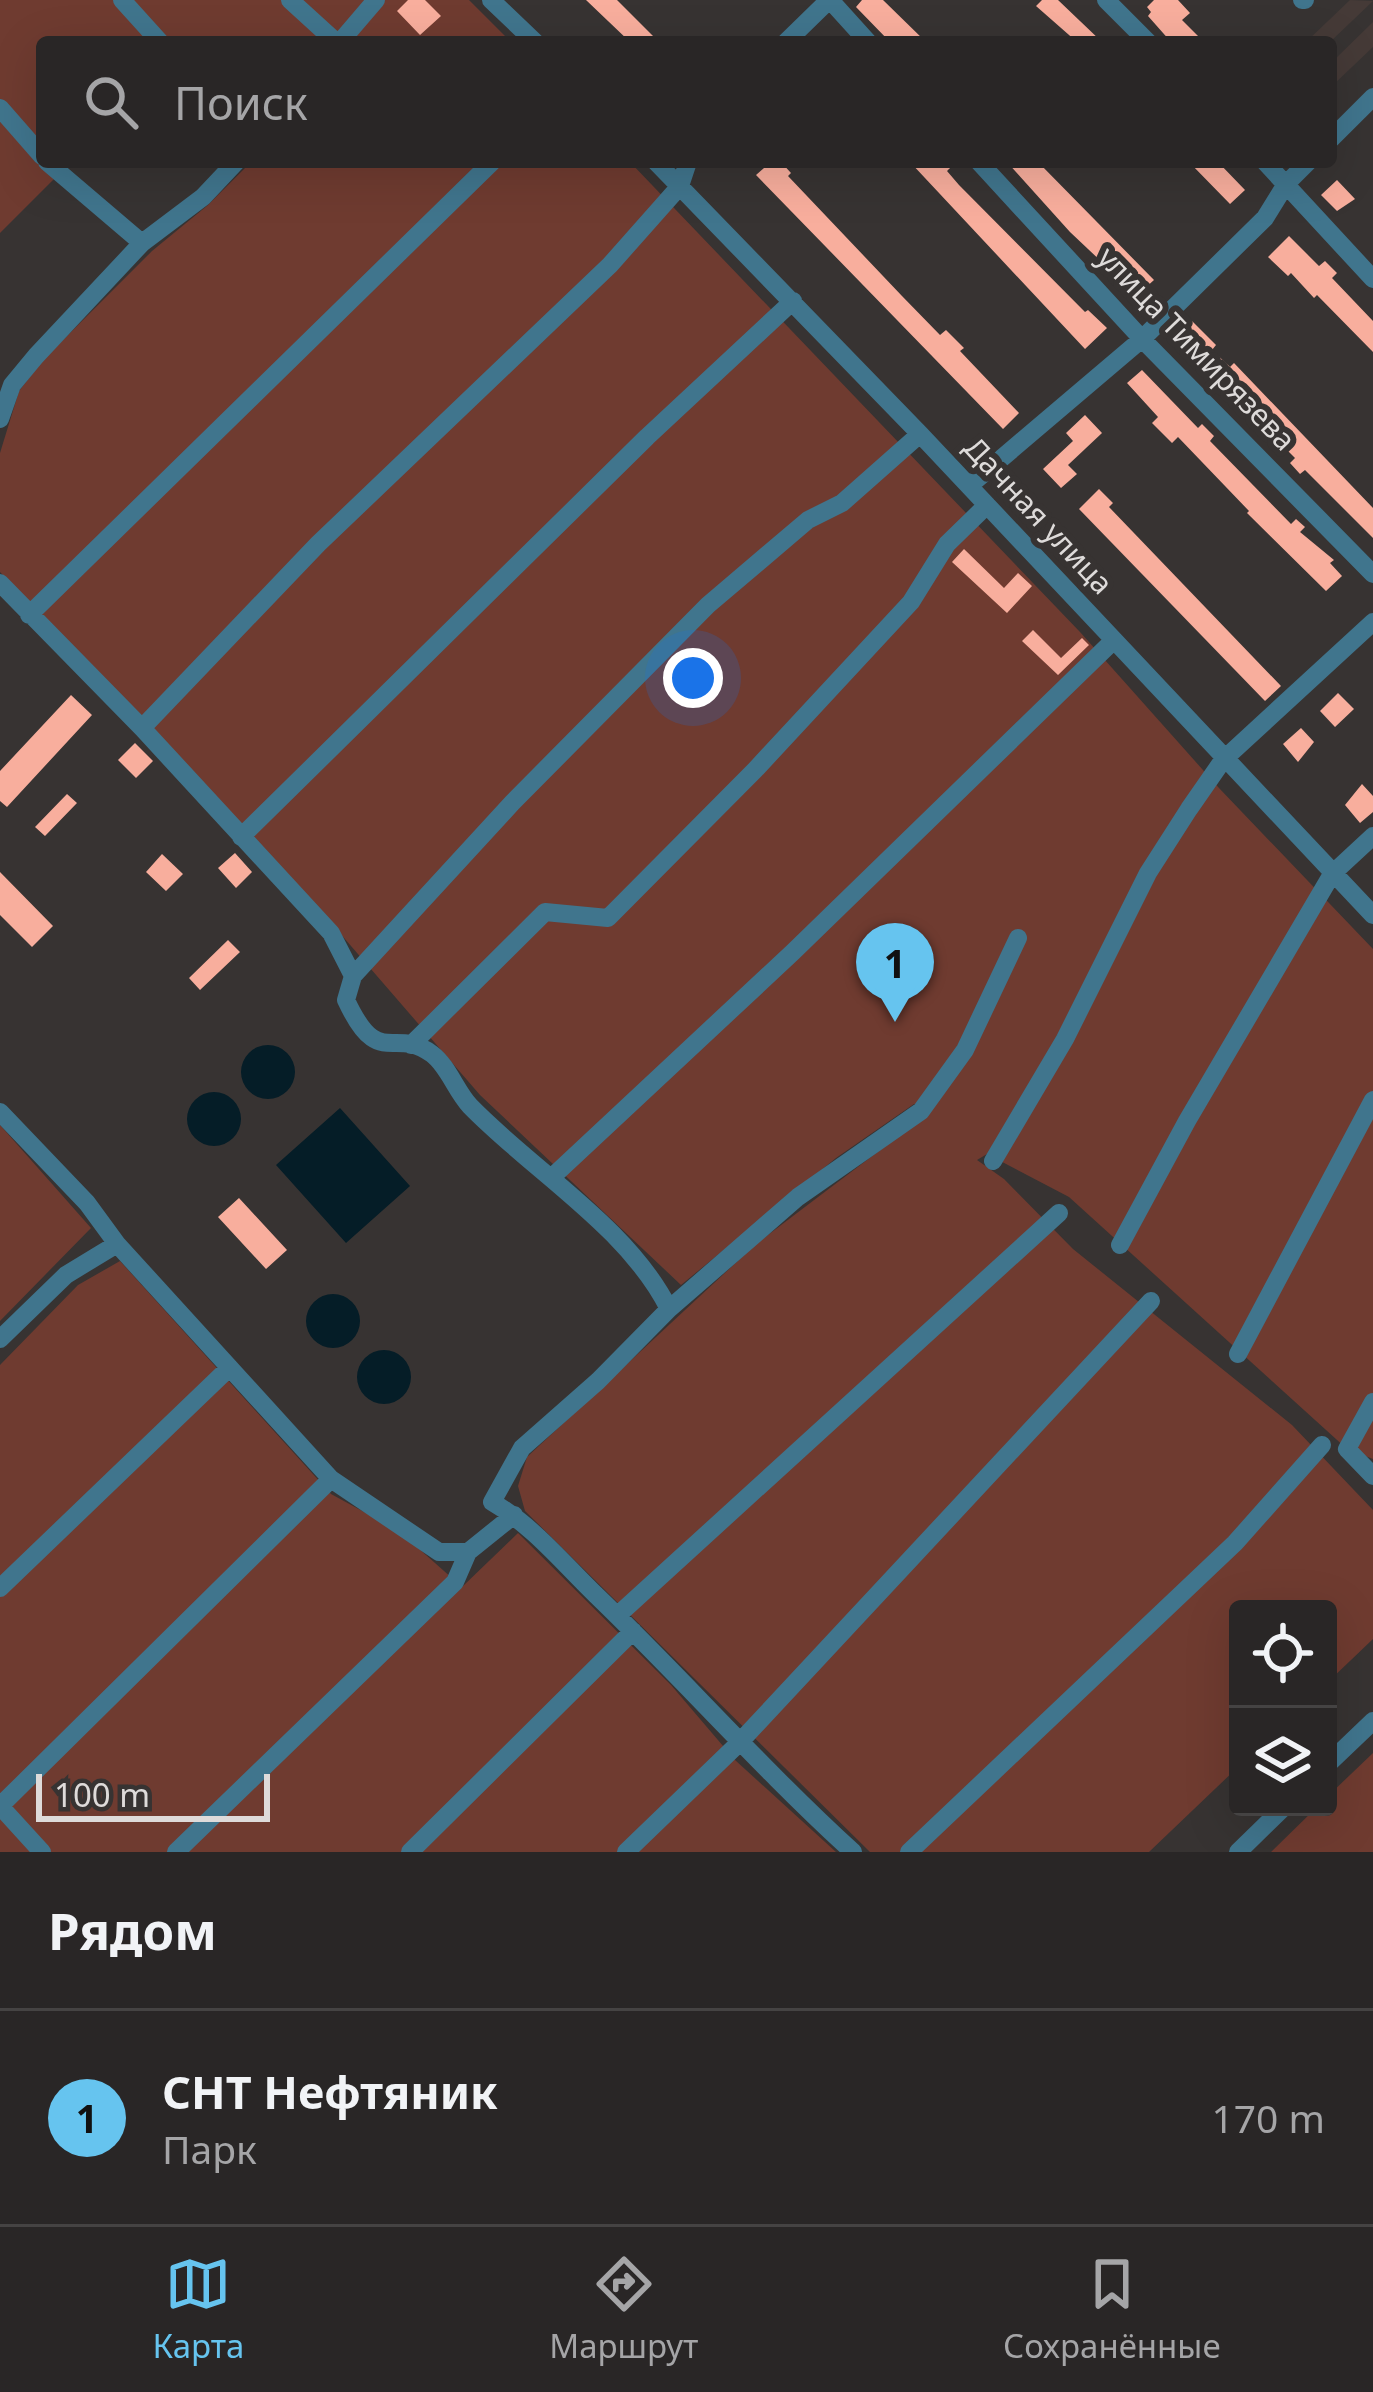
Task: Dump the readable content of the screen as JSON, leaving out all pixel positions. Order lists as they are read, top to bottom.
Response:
{
  "streets": {
    "street": ["улица Тимирязева", "Дачная улица"]
  },
  "scale_bar": "100 m",
  "page": {
    "search": "Поиск",
    "pins": "1",
    "scale": "100 m",
    "heading": "Рядом",
    "list": [
      {
        "mark": "1",
        "name": "СНТ Нефтяник",
        "note": "Парк",
        "value": "170 m"
      }
    ],
    "nav": ["Карта", "Маршрут", "Сохранённые"]
  }
}
